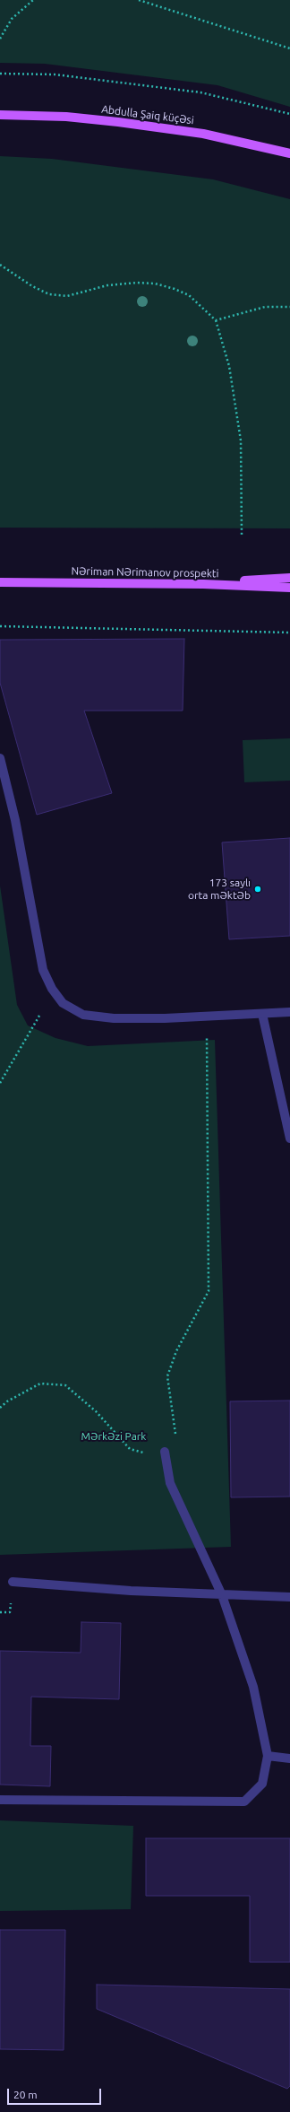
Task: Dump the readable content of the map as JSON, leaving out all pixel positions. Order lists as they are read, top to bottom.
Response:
{
  "streets": {
    "main road": ["Abdulla Şaiq küçəsi", "Nəriman Nərimanov prospekti"]
  },
  "parks": ["Mərkəzi Park"],
  "places": ["173 saylı orta məktəb"],
  "scale_bar": "20 m"
}
